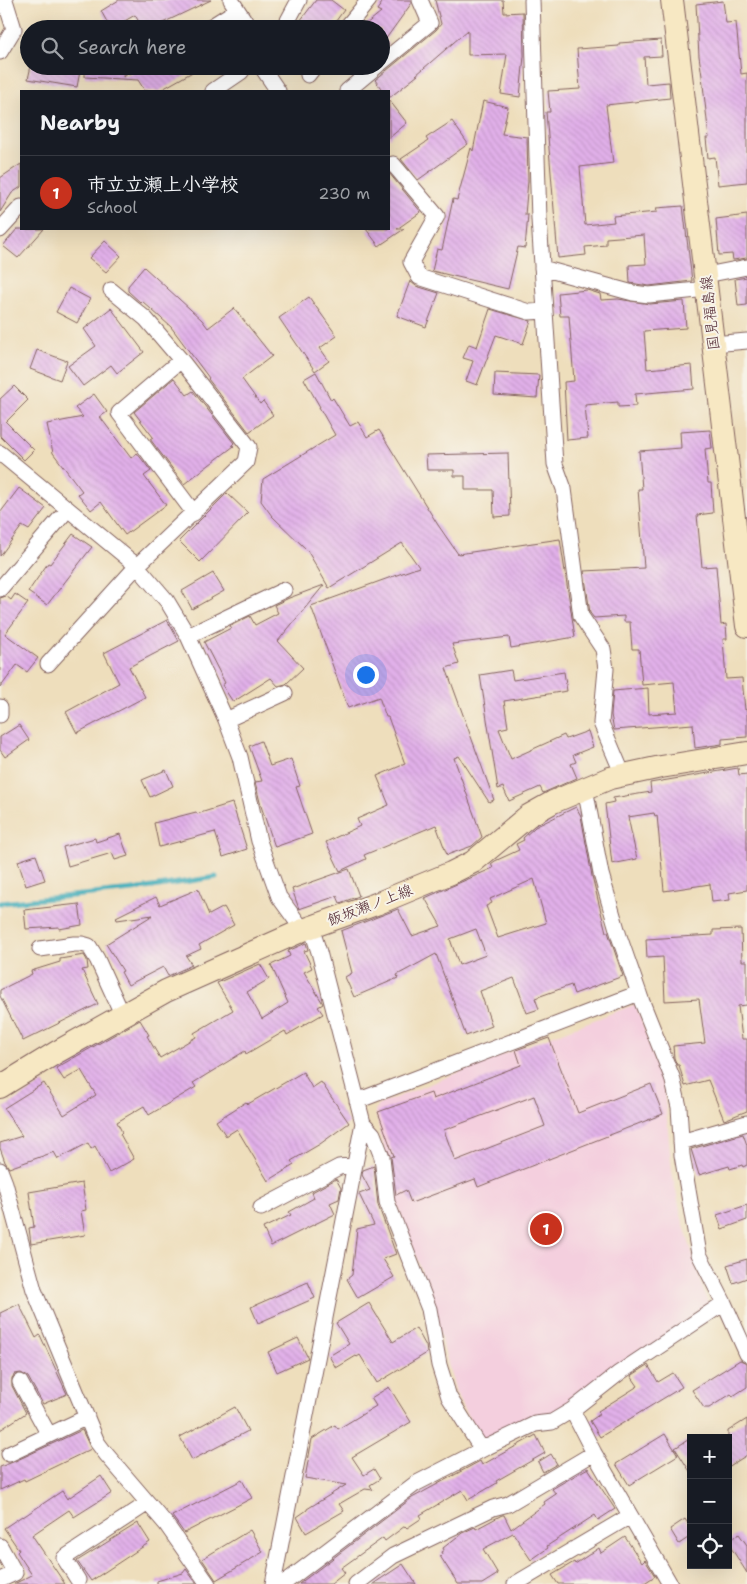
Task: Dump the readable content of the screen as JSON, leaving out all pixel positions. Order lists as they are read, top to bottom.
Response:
{
  "streets": {
    "main road": ["国見福島線", "飯坂瀬ノ上線"]
  },
  "page": {
    "search": "Search here",
    "heading": "Nearby",
    "list": [
      {
        "mark": "1",
        "name": "市立立瀬上小学校",
        "note": "School",
        "value": "230 m"
      }
    ],
    "pins": "1",
    "map_buttons": ["+", "−"]
  }
}
